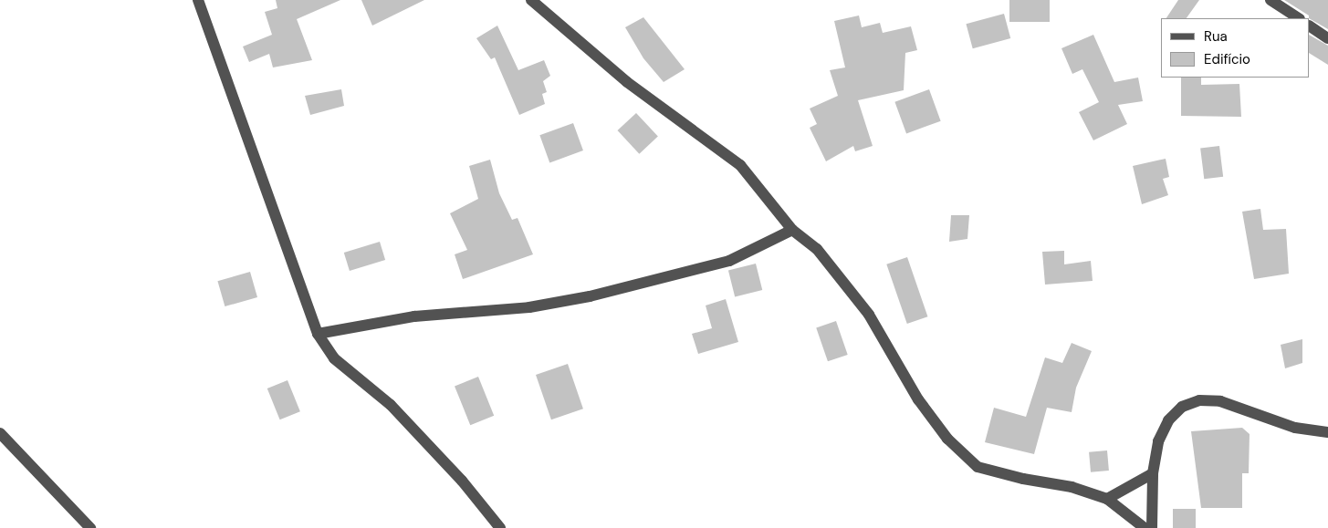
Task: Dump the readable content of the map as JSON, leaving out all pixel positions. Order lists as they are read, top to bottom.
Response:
{
  "legend": ["Rua", "Edifício"]
}
